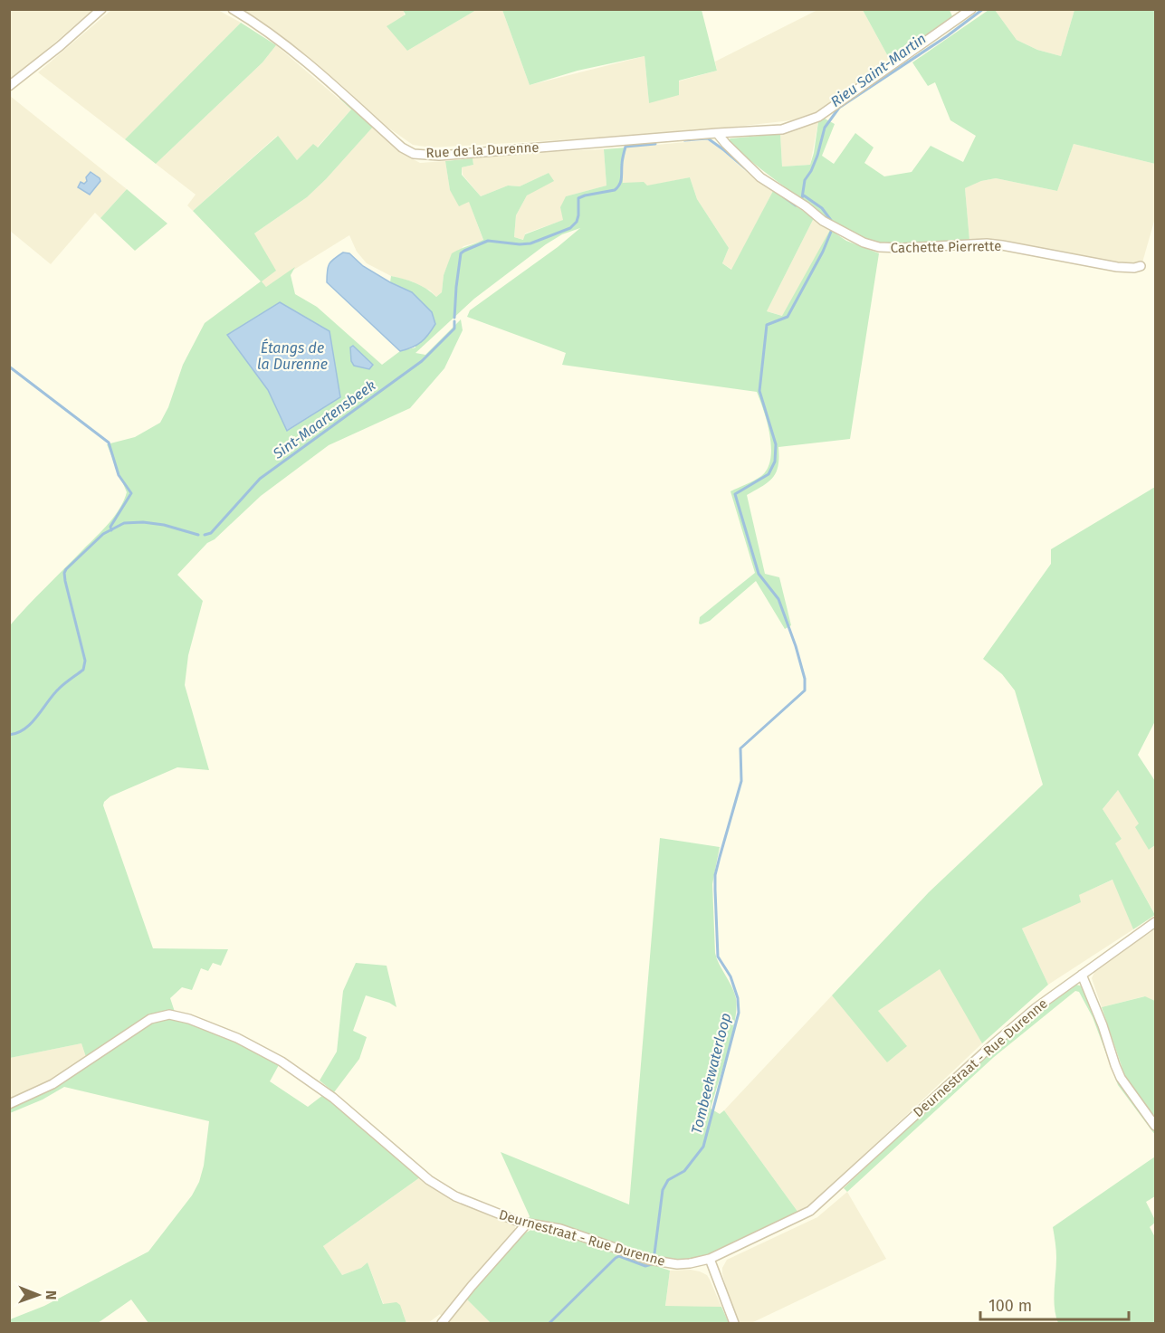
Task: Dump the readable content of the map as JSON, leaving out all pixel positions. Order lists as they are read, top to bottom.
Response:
{
  "streets": {
    "street": ["Rue de la Durenne", "Cachette Pierrette", "Deurnestraat - Rue Durenne"]
  },
  "crossings": [
    ["Rue de la Durenne", "Cachette Pierrette"]
  ],
  "water": [
    "Rieu Saint-Martin",
    "Étangs de la Durenne",
    "Sint-Maartensbeek",
    "Tombeekwaterloop"
  ],
  "scale_bar": "100 m",
  "north": "right"
}
